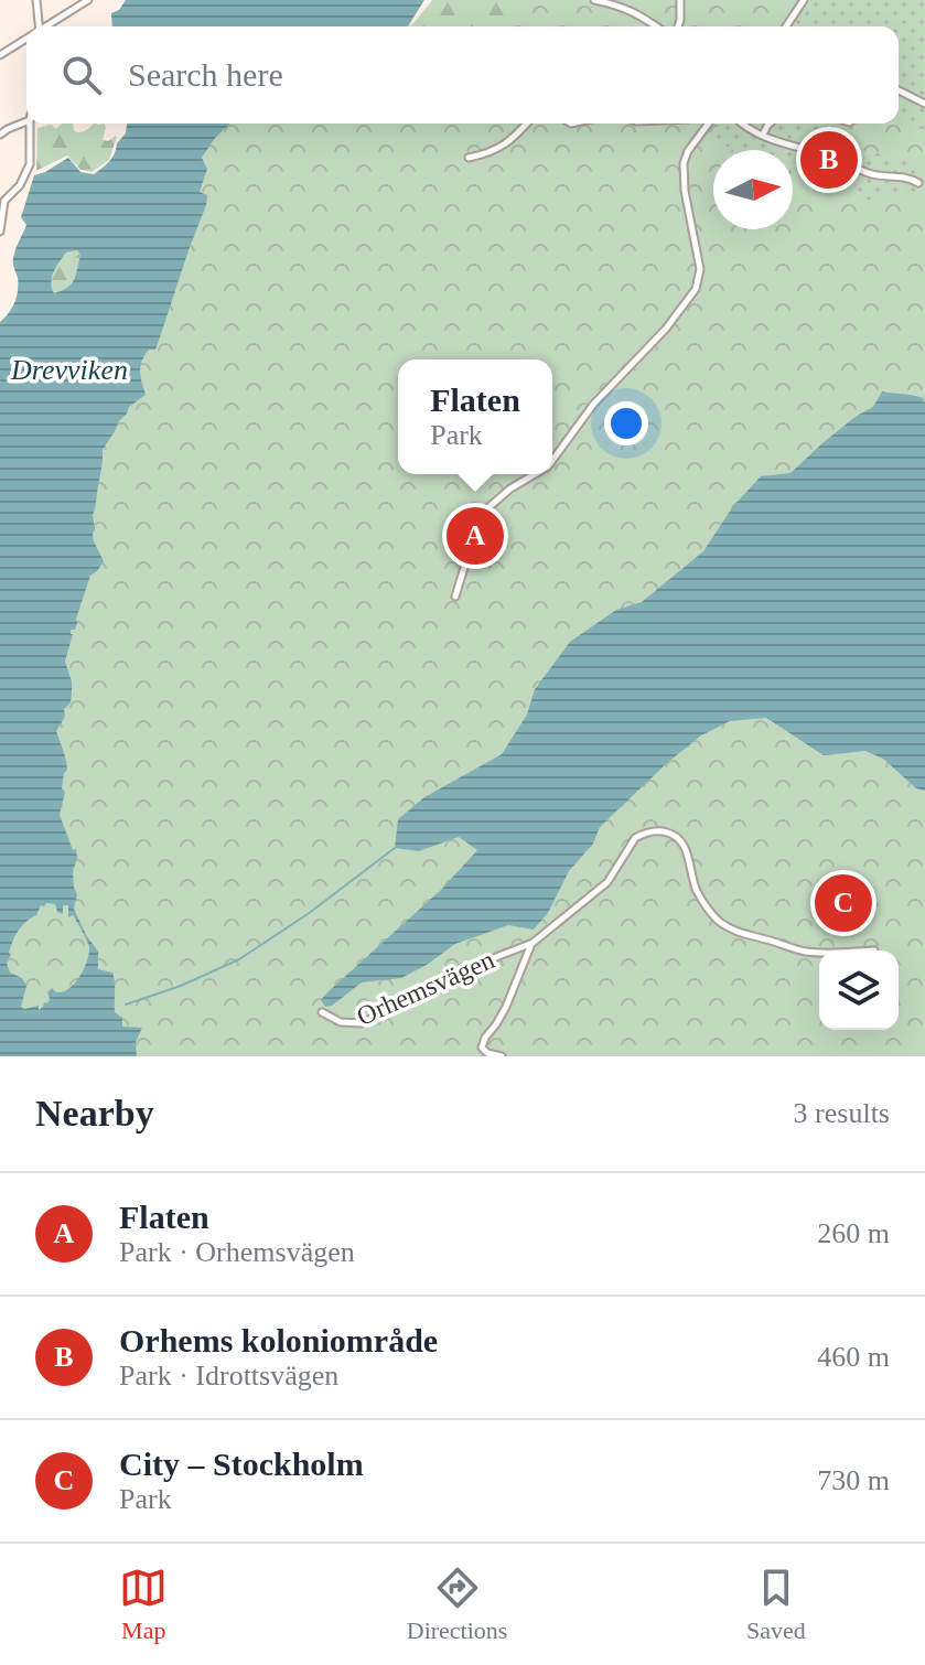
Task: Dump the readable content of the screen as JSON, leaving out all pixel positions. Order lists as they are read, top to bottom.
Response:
{
  "streets": {
    "street": ["Orhemsvägen"]
  },
  "water": ["Drevviken"],
  "north": "right",
  "page": {
    "search": "Search here",
    "pins": ["B", "A", "C"],
    "popup": ["Flaten", "Park"],
    "heading": ["Nearby", "3 results"],
    "list": [
      {
        "mark": "A",
        "name": "Flaten",
        "note": "Park · Orhemsvägen",
        "value": "260 m"
      },
      {
        "mark": "B",
        "name": "Orhems koloniområde",
        "note": "Park · Idrottsvägen",
        "value": "460 m"
      },
      {
        "mark": "C",
        "name": "City – Stockholm",
        "note": "Park",
        "value": "730 m"
      }
    ],
    "nav": ["Map", "Directions", "Saved"]
  }
}
